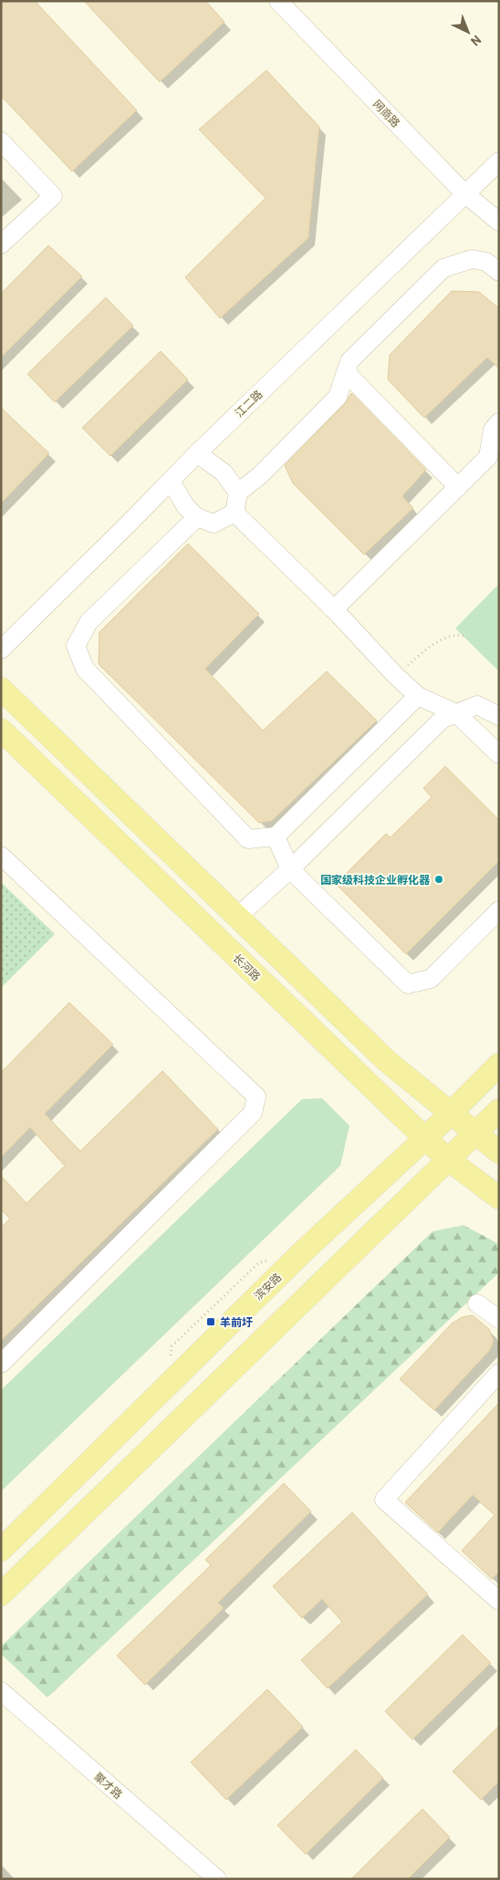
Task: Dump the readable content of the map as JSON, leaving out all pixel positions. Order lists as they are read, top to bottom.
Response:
{
  "streets": {
    "main road": ["长河路", "滨安路"],
    "street": ["网商路", "江二路", "聚才路"]
  },
  "crossings": [
    ["网商路", "江二路"],
    ["长河路", "滨安路"]
  ],
  "places": {
    "other": ["国家级科技企业孵化器"],
    "transit": ["羊前圩"]
  },
  "north": "bottom right"
}
